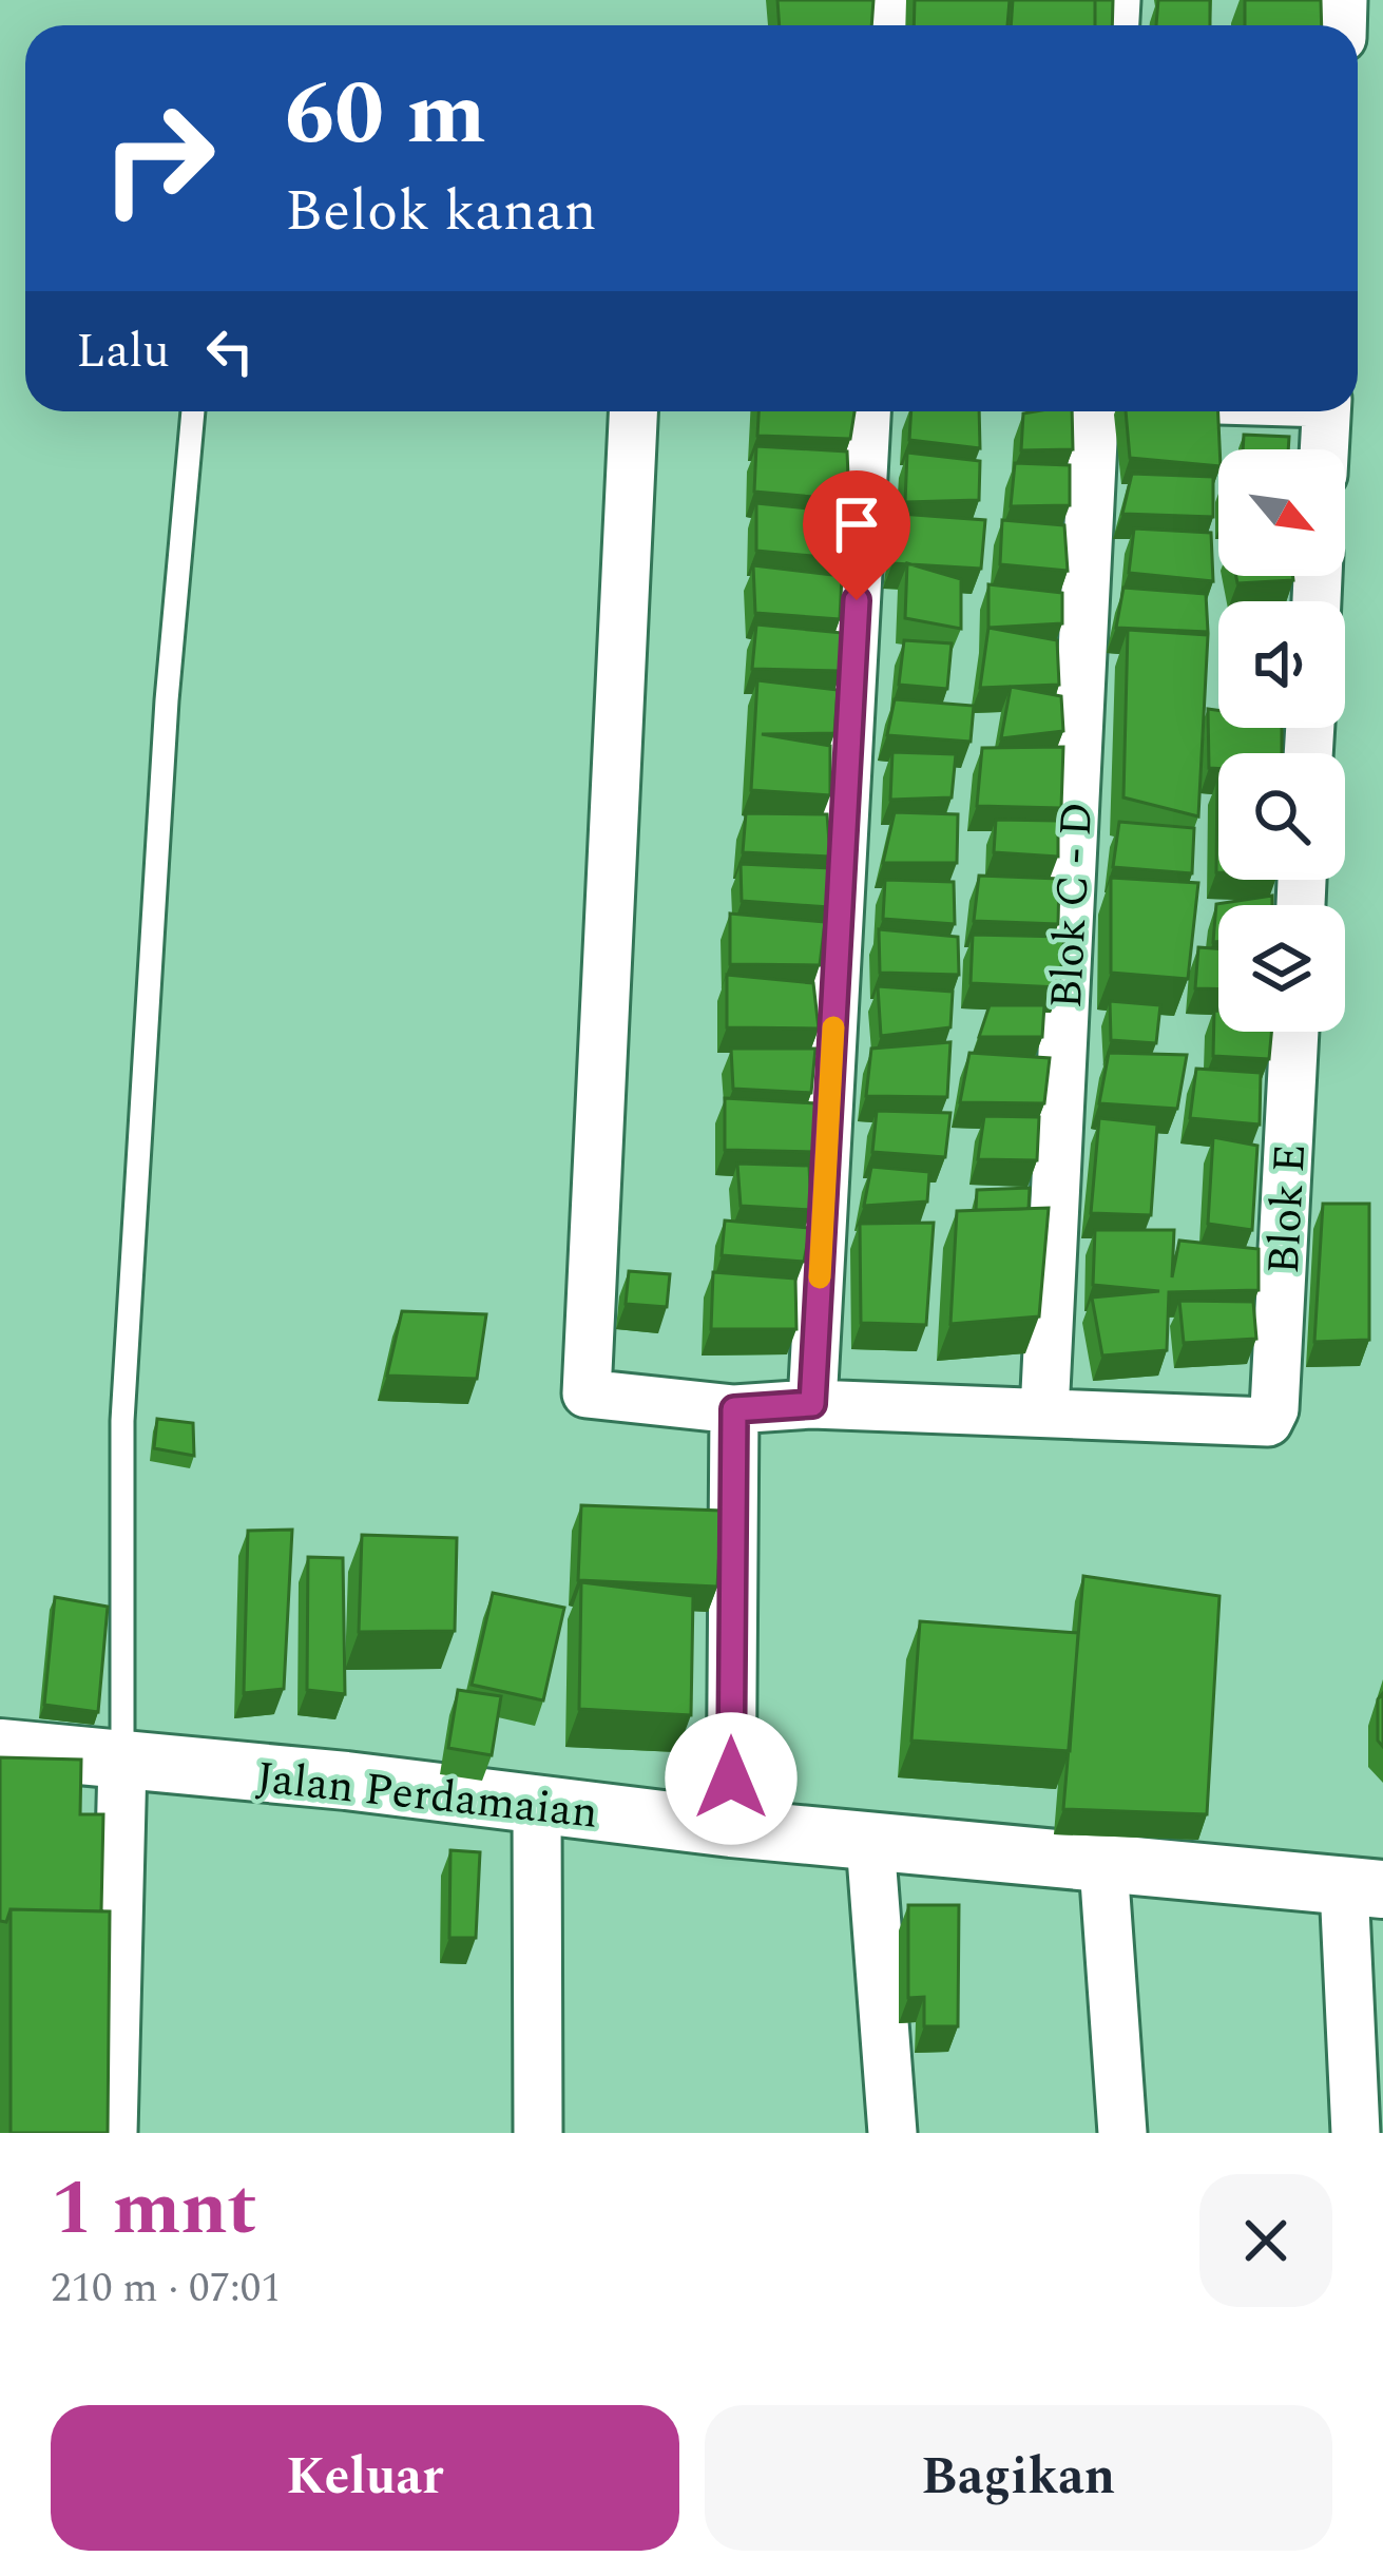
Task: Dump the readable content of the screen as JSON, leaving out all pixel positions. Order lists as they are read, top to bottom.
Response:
{
  "streets": {
    "street": ["Blok C - D", "Blok E", "Jalan Perdamaian"]
  },
  "crossings": [
    ["Blok C - D", "Blok E"]
  ],
  "north": "bottom right",
  "page": {
    "turn": ["60 m", "Belok kanan"],
    "then": "Lalu",
    "heading": ["1 mnt", "210 m · 07:01"],
    "buttons": ["Keluar", "Bagikan"]
  }
}
